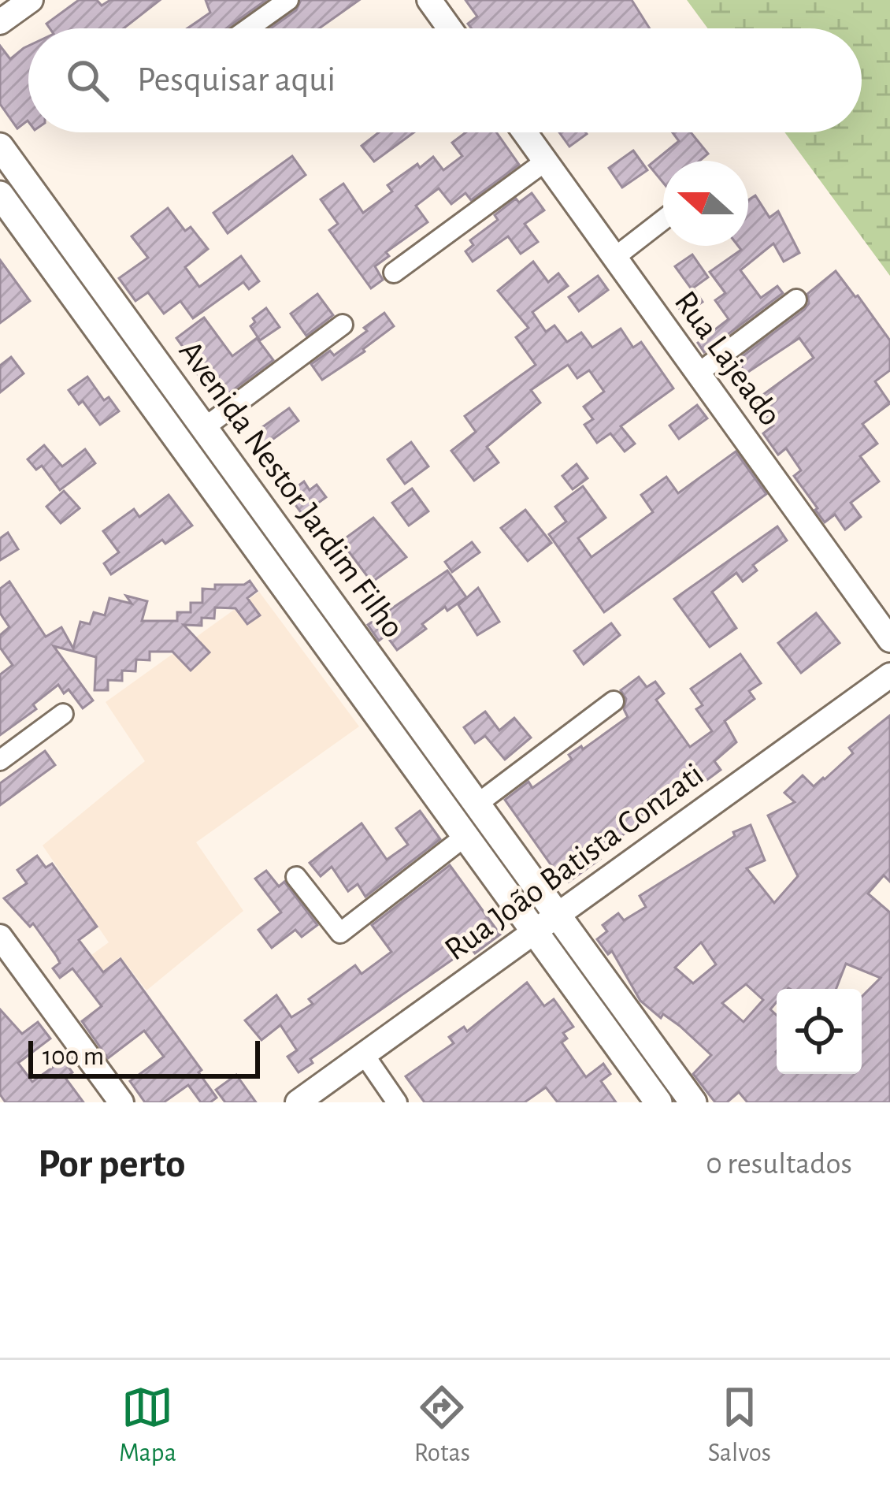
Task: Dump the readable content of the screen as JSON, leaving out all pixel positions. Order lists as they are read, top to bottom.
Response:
{
  "streets": {
    "main road": ["Avenida Nestor Jardim Filho"],
    "street": ["Rua Lajeado", "Rua João Batista Conzati"]
  },
  "crossings": [
    ["Avenida Nestor Jardim Filho", "Rua João Batista Conzati"]
  ],
  "scale_bar": "100 m",
  "north": "left",
  "page": {
    "search": "Pesquisar aqui",
    "scale": "100 m",
    "heading": ["Por perto", "0 resultados"],
    "nav": ["Mapa", "Rotas", "Salvos"]
  }
}
